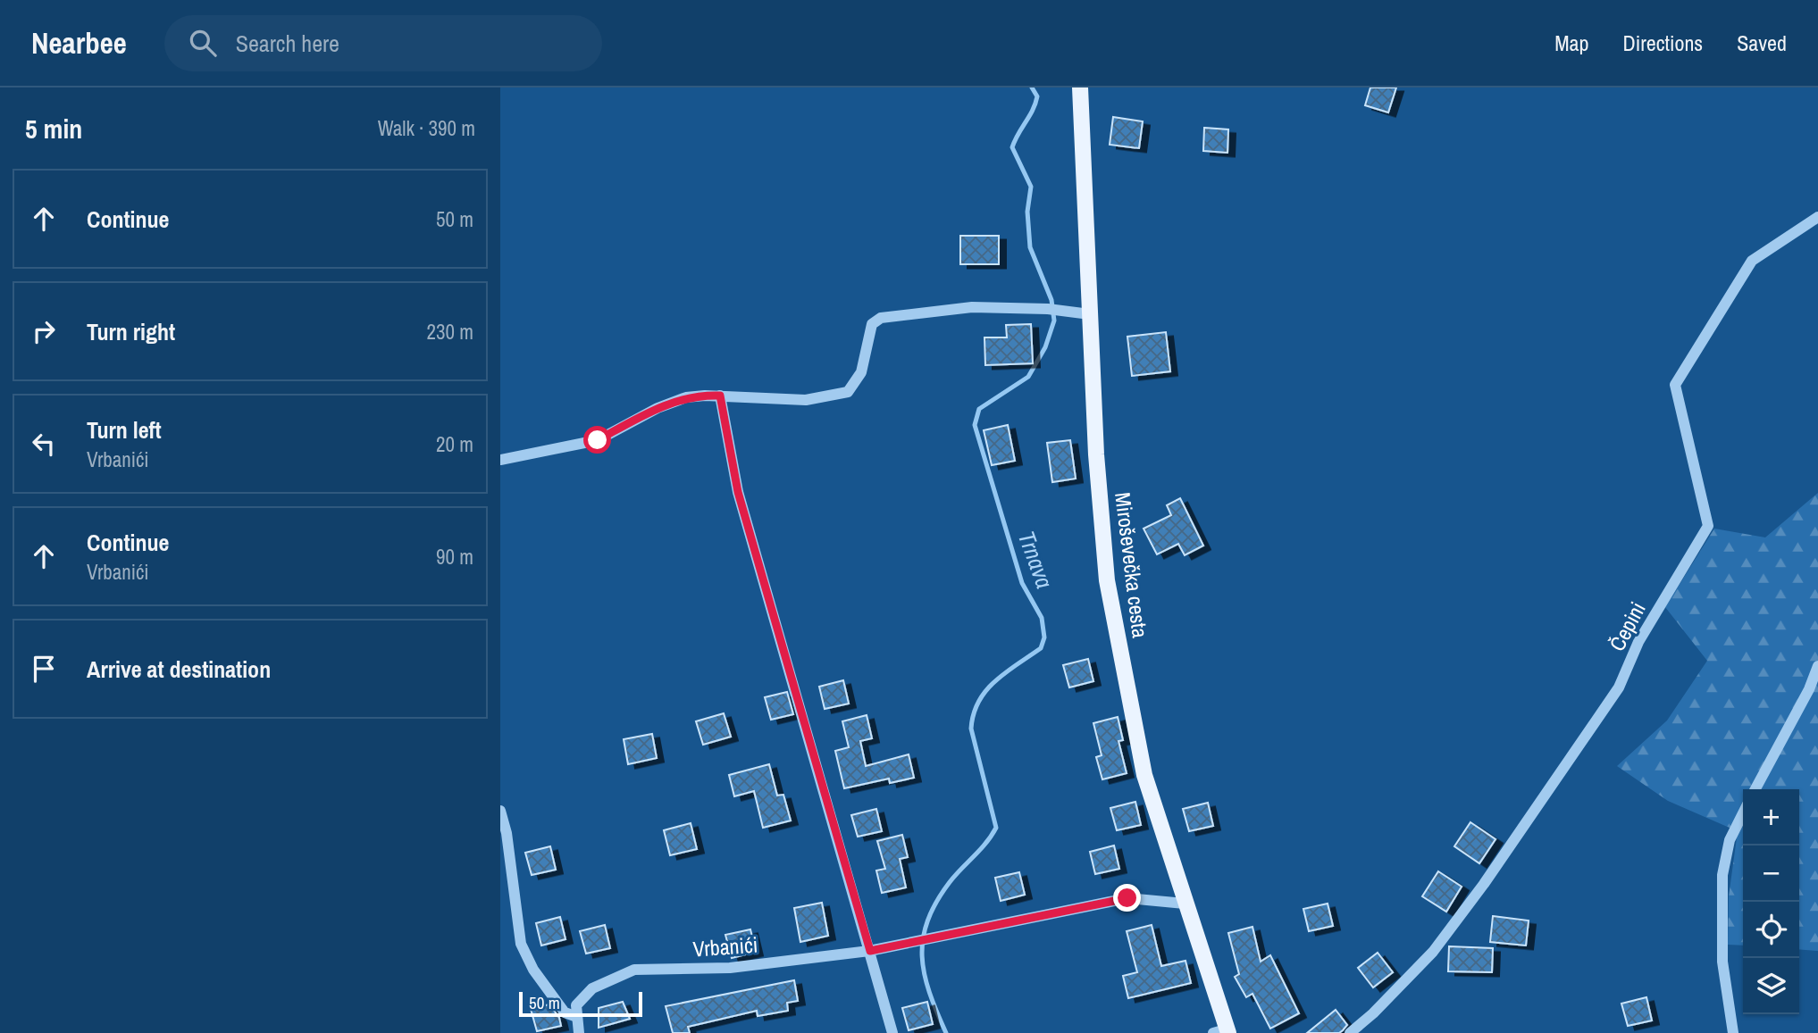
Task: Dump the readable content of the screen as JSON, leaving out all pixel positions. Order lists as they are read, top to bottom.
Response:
{
  "streets": {
    "main road": ["Miroševečka cesta"],
    "street": ["Čepini", "Vrbanići"]
  },
  "crossings": [
    ["Miroševečka cesta", "Vrbanići"]
  ],
  "water": ["Trnava"],
  "scale_bar": "50 m",
  "page": {
    "header": "Nearbee",
    "search": "Search here",
    "nav": ["Map", "Directions", "Saved"],
    "heading": ["5 min", "Walk · 390 m"],
    "list": [
      ["Continue", "50 m"],
      ["Turn right", "230 m"],
      ["Turn left", "Vrbanići", "20 m"],
      ["Continue", "Vrbanići", "90 m"],
      "Arrive at destination"
    ],
    "map_buttons": ["+", "−"],
    "scale": "50 m"
  }
}
